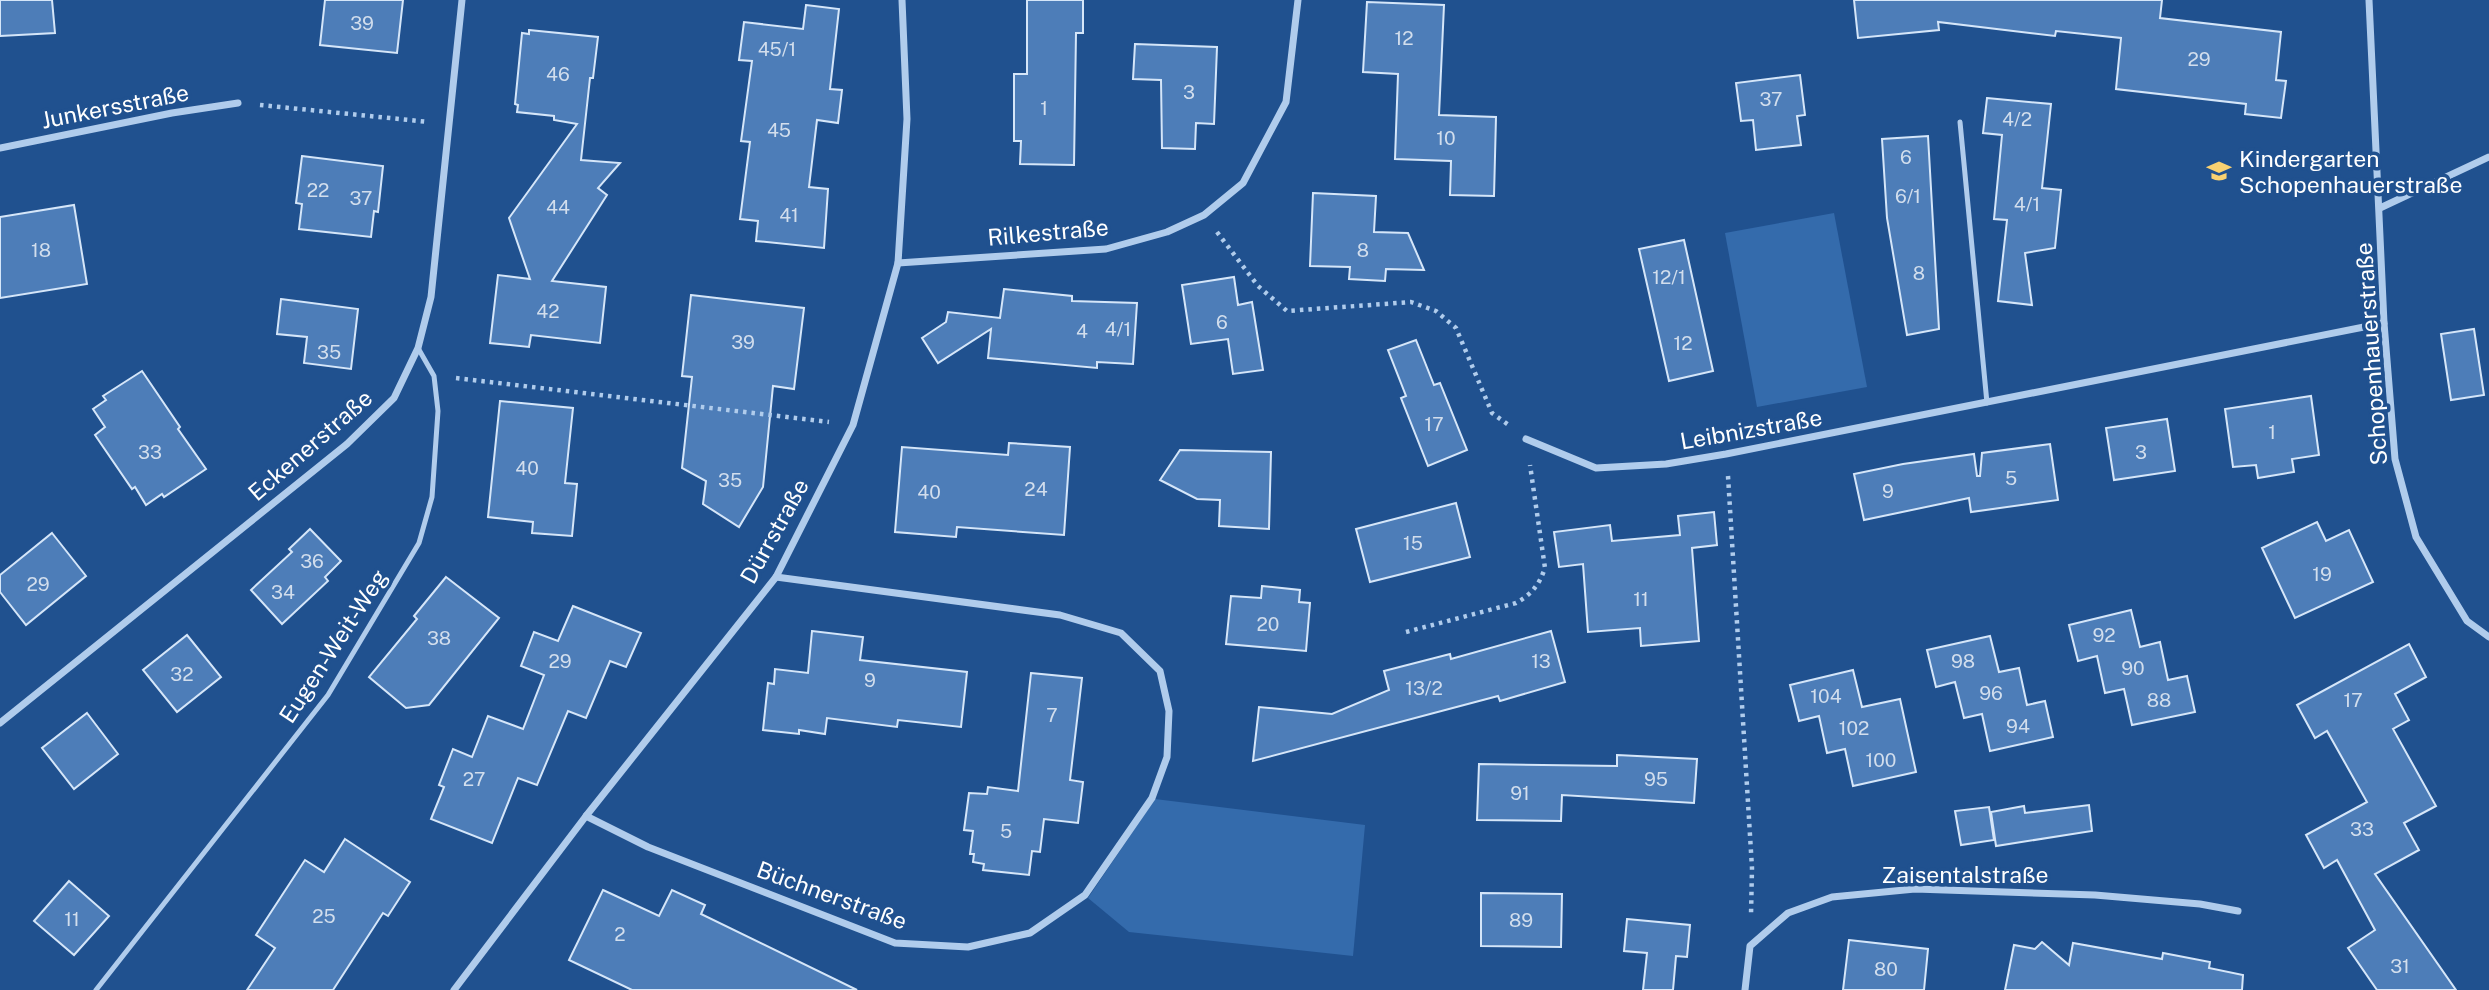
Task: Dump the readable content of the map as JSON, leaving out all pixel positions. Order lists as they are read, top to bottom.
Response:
{
  "streets": {
    "street": [
      "Junkersstraße",
      "Rilkestraße",
      "Schopenhauerstraße",
      "Leibnizstraße",
      "Eckenerstraße",
      "Dürrstraße",
      "Zaisentalstraße",
      "Büchnerstraße"
    ],
    "lane": ["Eugen-Weit-Weg"]
  },
  "crossings": [
    ["Rilkestraße", "Dürrstraße"],
    ["Schopenhauerstraße", "Leibnizstraße"],
    ["Eckenerstraße", "Eugen-Weit-Weg"],
    ["Dürrstraße", "Büchnerstraße"]
  ],
  "places": {
    "school or university": ["Kindergarten Schopenhauerstraße"]
  },
  "house_numbers": [
    "39",
    "12",
    "45/1",
    "29",
    "46",
    "3",
    "37",
    "1",
    "4/2",
    "45",
    "10",
    "6",
    "22",
    "6/1",
    "37",
    "4/1",
    "44",
    "41",
    "18",
    "8",
    "8",
    "12/1",
    "42",
    "6",
    "4/1",
    "4",
    "39",
    "12",
    "35",
    "17",
    "1",
    "33",
    "3",
    "40",
    "5",
    "35",
    "24",
    "9",
    "40",
    "15",
    "36",
    "19",
    "29",
    "34",
    "11",
    "20",
    "92",
    "38",
    "29",
    "13",
    "98",
    "90",
    "32",
    "9",
    "13/2",
    "96",
    "104",
    "88",
    "17",
    "7",
    "94",
    "102",
    "100",
    "27",
    "95",
    "91",
    "33",
    "5",
    "25",
    "11",
    "89",
    "2",
    "31",
    "80"
  ]
}
